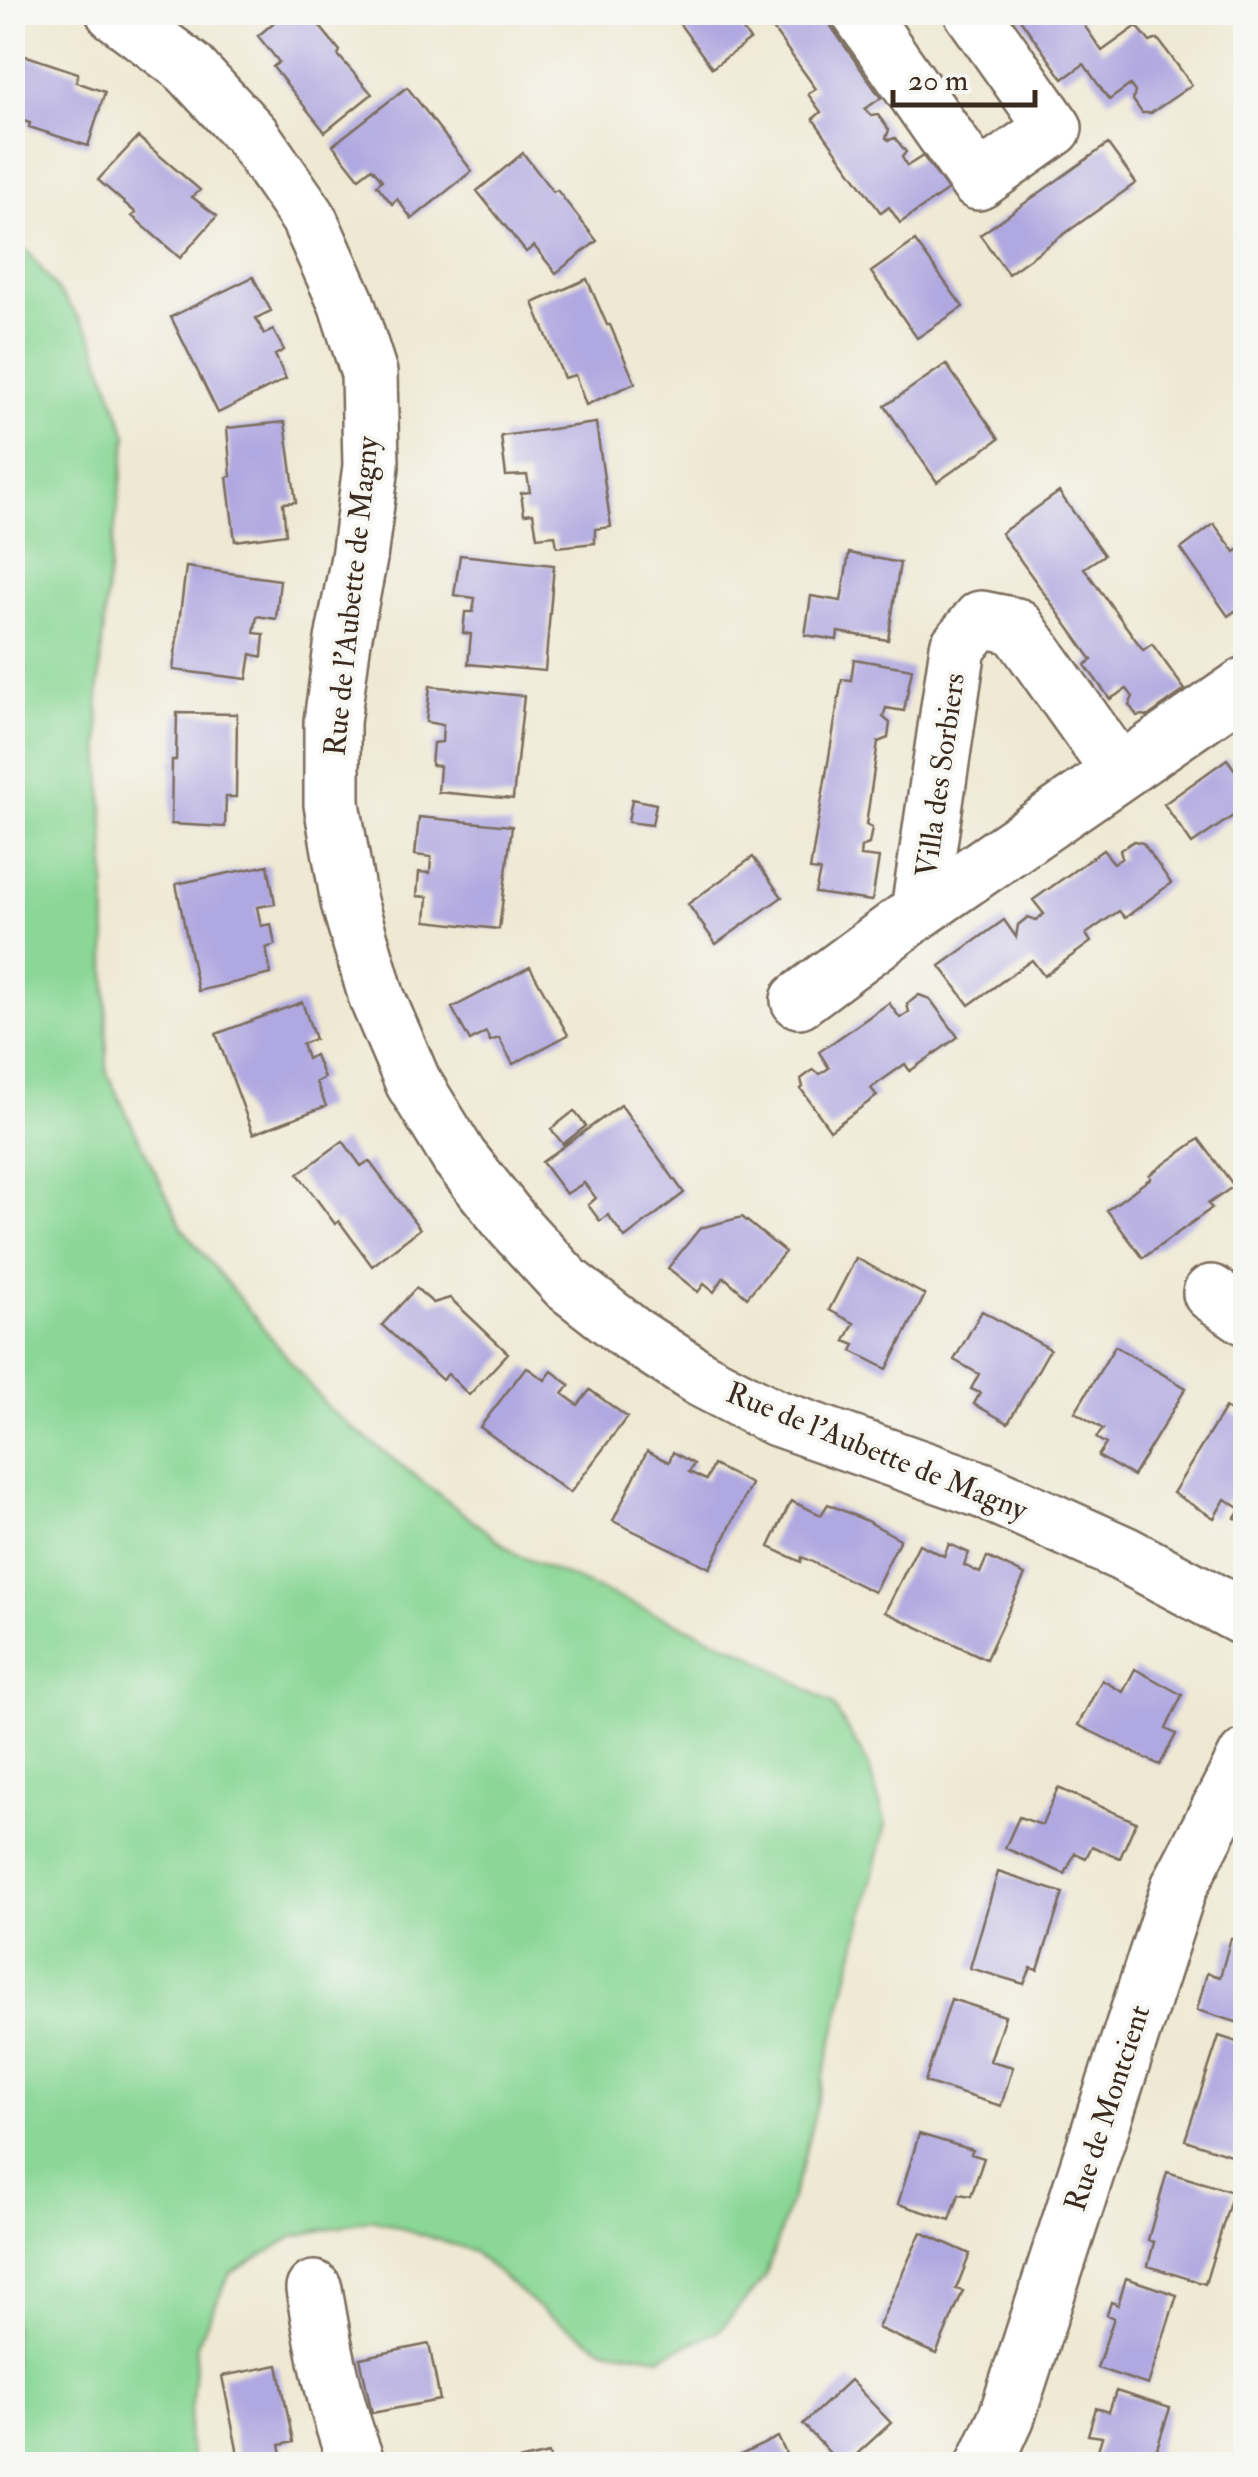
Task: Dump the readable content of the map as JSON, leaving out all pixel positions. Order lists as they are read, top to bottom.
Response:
{
  "streets": {
    "street": ["Rue de l'Aubette de Magny", "Villa des Sorbiers", "Rue de Montcient"]
  },
  "scale_bar": "20 m"
}
